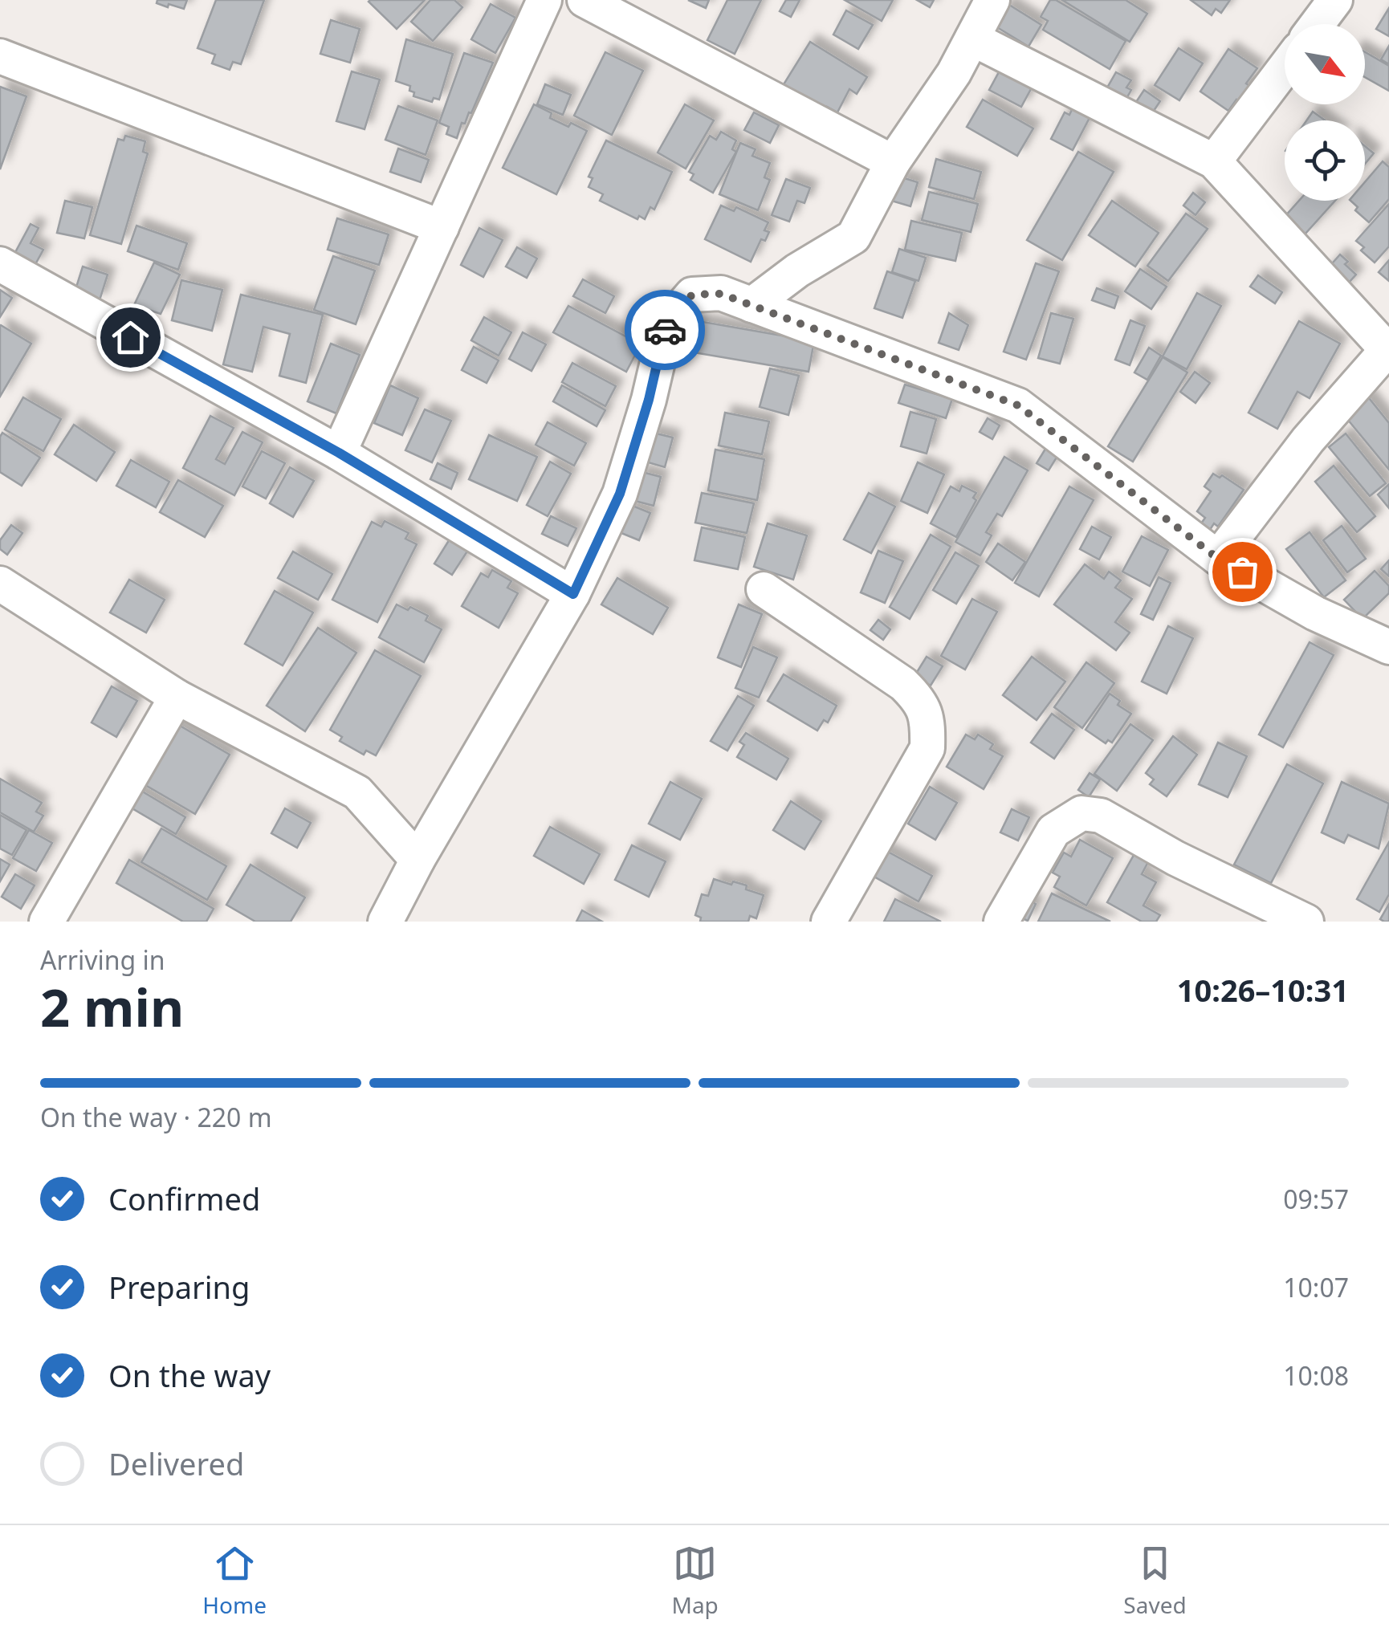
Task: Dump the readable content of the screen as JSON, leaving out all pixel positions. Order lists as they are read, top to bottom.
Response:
{
  "north": "bottom right",
  "page": {
    "heading": ["2 min", "Arriving in", "10:26–10:31"],
    "bar": "On the way · 220 m",
    "list": [
      ["Confirmed", "09:57"],
      ["Preparing", "10:07"],
      ["On the way", "10:08"],
      "Delivered"
    ],
    "tabs": ["Home", "Map", "Saved"]
  }
}
